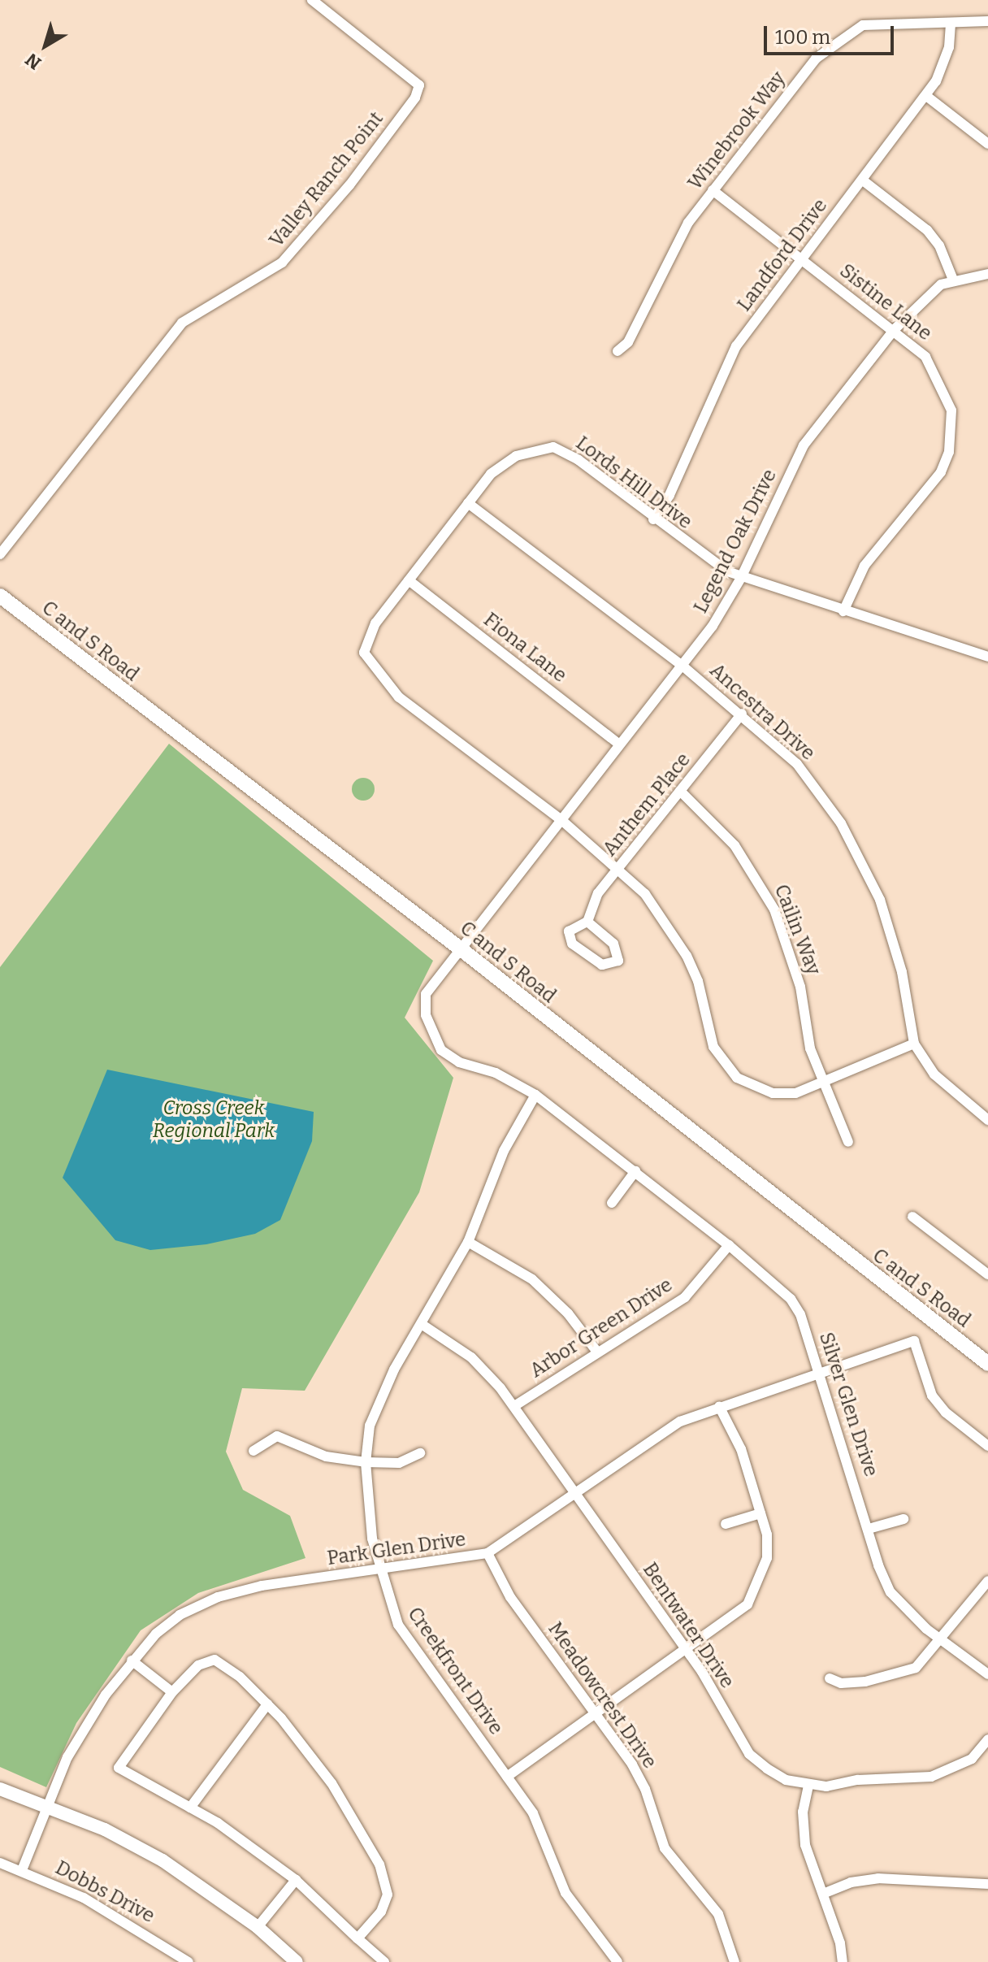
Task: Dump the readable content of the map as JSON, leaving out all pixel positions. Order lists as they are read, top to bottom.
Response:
{
  "streets": {
    "main road": ["C and S Road"],
    "street": [
      "Winebrook Way",
      "Valley Ranch Point",
      "Landford Drive",
      "Sistine Lane",
      "Lords Hill Drive",
      "Legend Oak Drive",
      "Fiona Lane",
      "Ancestra Drive",
      "Anthem Place",
      "Cailin Way",
      "Arbor Green Drive",
      "Silver Glen Drive",
      "Park Glen Drive",
      "Bentwater Drive",
      "Creekfront Drive",
      "Meadowcrest Drive",
      "Dobbs Drive"
    ]
  },
  "crossings": [
    ["Winebrook Way", "Landford Drive"],
    ["Winebrook Way", "Sistine Lane"],
    ["Landford Drive", "Sistine Lane"],
    ["Landford Drive", "Lords Hill Drive"],
    ["Sistine Lane", "Lords Hill Drive"],
    ["Sistine Lane", "Legend Oak Drive"],
    ["Lords Hill Drive", "Legend Oak Drive"],
    ["Lords Hill Drive", "Fiona Lane"],
    ["Lords Hill Drive", "Ancestra Drive"],
    ["Legend Oak Drive", "C and S Road"],
    ["Legend Oak Drive", "Fiona Lane"],
    ["Legend Oak Drive", "Ancestra Drive"],
    ["Legend Oak Drive", "Silver Glen Drive"],
    ["C and S Road", "Silver Glen Drive"],
    ["Ancestra Drive", "Anthem Place"],
    ["Anthem Place", "Cailin Way"],
    ["Arbor Green Drive", "Silver Glen Drive"],
    ["Arbor Green Drive", "Bentwater Drive"],
    ["Silver Glen Drive", "Park Glen Drive"],
    ["Silver Glen Drive", "Creekfront Drive"],
    ["Park Glen Drive", "Bentwater Drive"],
    ["Park Glen Drive", "Creekfront Drive"],
    ["Park Glen Drive", "Meadowcrest Drive"],
    ["Park Glen Drive", "Dobbs Drive"],
    ["Bentwater Drive", "Creekfront Drive"]
  ],
  "parks": ["Cross Creek Regional Park"],
  "scale_bar": "100 m",
  "north": "bottom left"
}
